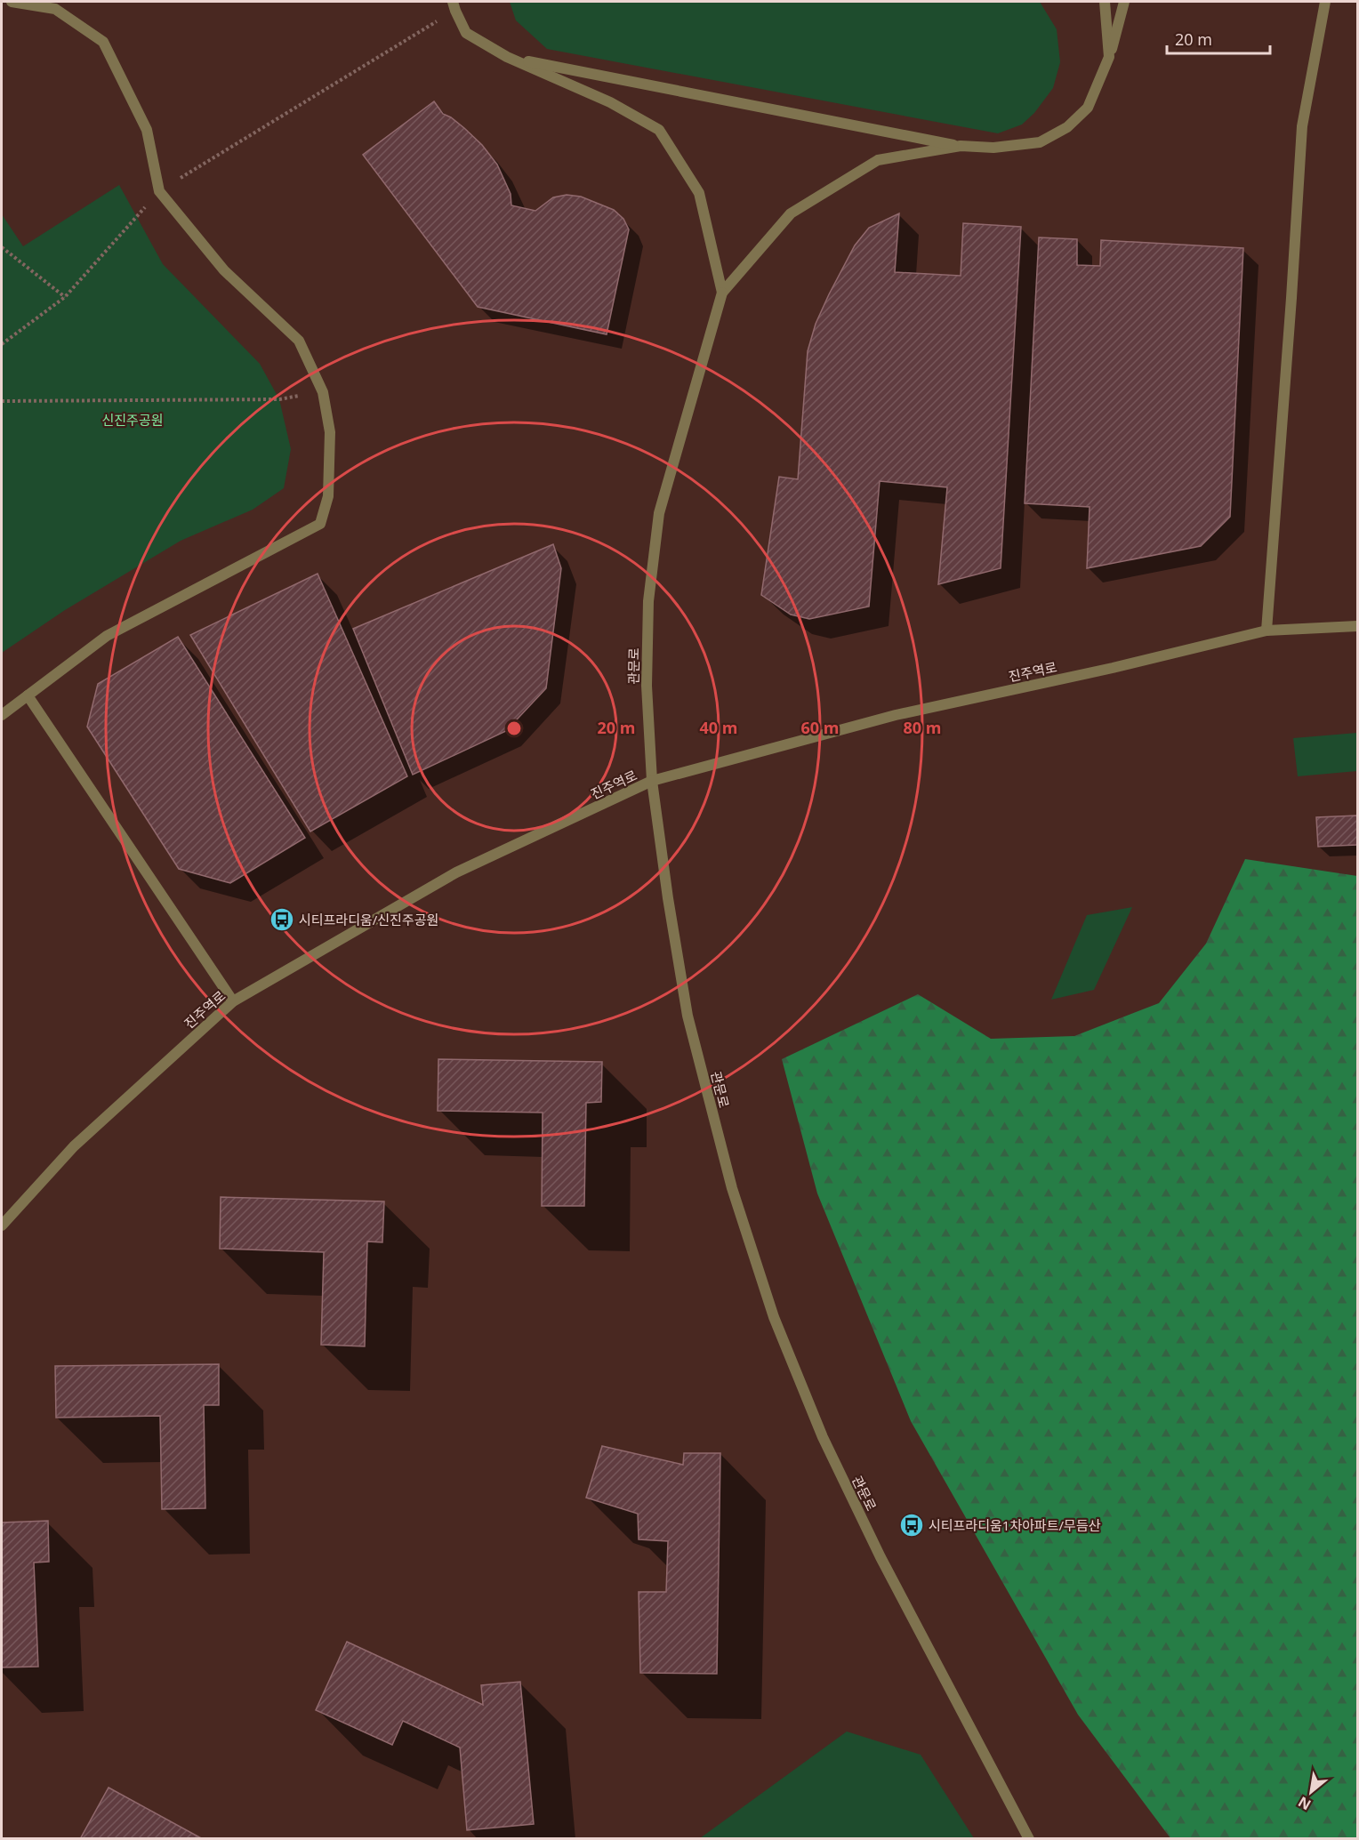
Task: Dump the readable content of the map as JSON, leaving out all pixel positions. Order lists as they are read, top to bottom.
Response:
{
  "streets": {
    "street": ["관문로", "진주역로"]
  },
  "crossings": [
    ["관문로", "진주역로"]
  ],
  "parks": ["신진주공원"],
  "places": {
    "bus stop": ["시티프라디움/신진주공원", "시티프라디움1차아파트/무듬산"]
  },
  "scale_bar": "20 m",
  "north": "bottom left",
  "rings": [
    "20 m",
    "40 m",
    "60 m",
    "80 m"
  ]
}
